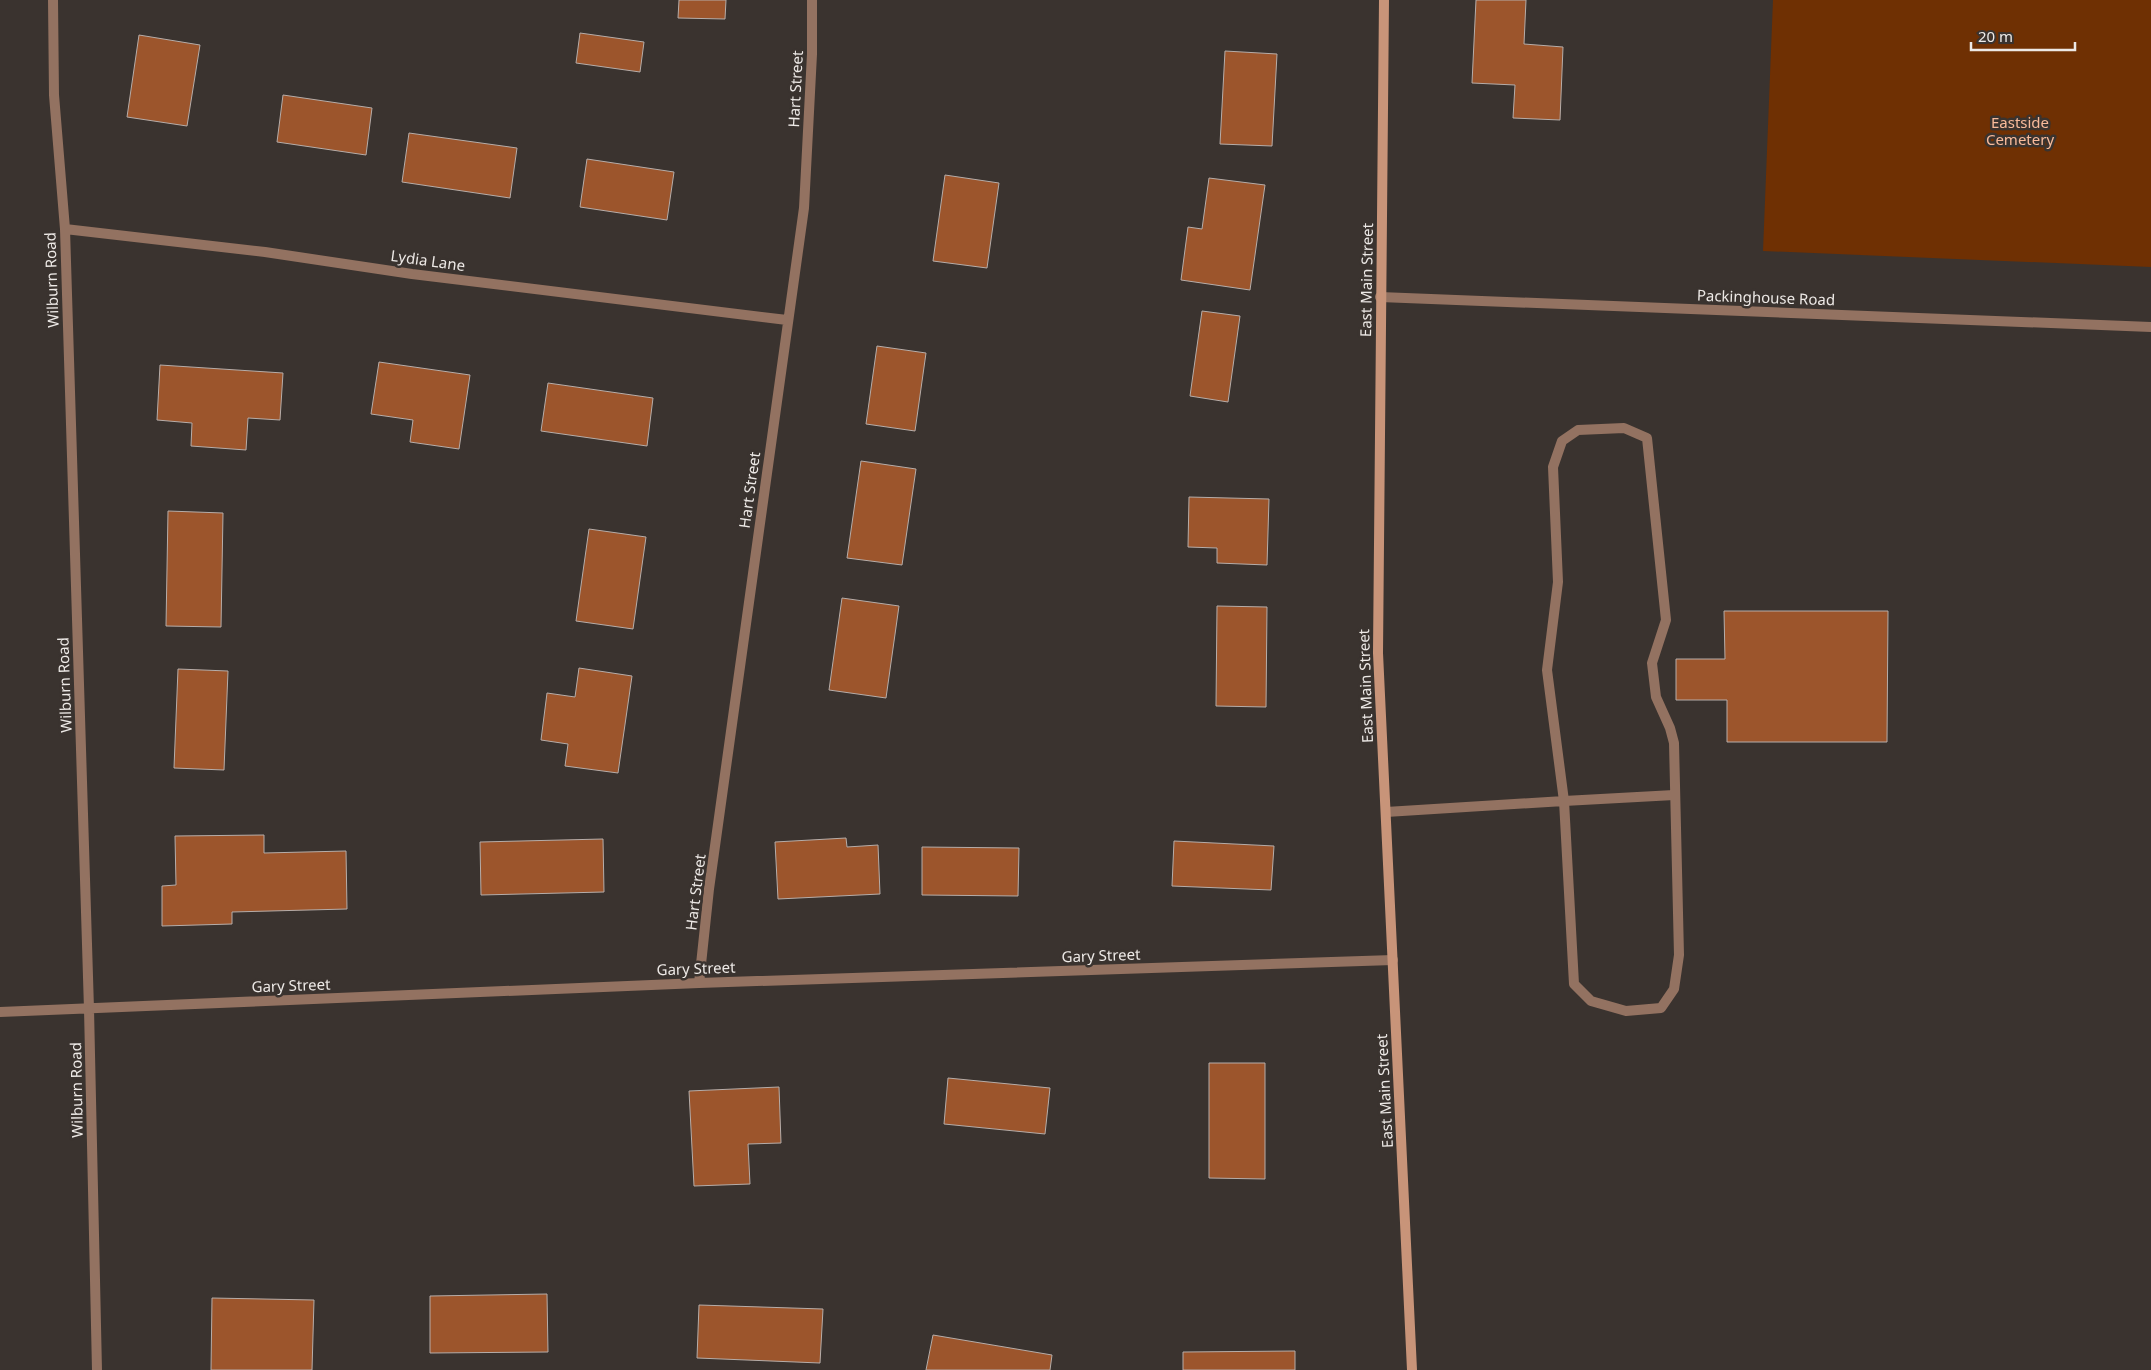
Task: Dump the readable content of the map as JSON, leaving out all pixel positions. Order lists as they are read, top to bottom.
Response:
{
  "streets": {
    "main road": ["East Main Street"],
    "street": [
      "Hart Street",
      "Lydia Lane",
      "Wilburn Road",
      "Packinghouse Road",
      "Gary Street"
    ]
  },
  "crossings": [
    ["Hart Street", "Lydia Lane"],
    ["Hart Street", "Gary Street"],
    ["Lydia Lane", "Wilburn Road"],
    ["Wilburn Road", "Gary Street"],
    ["East Main Street", "Packinghouse Road"],
    ["East Main Street", "Gary Street"]
  ],
  "parks": ["Eastside Cemetery"],
  "scale_bar": "20 m"
}
